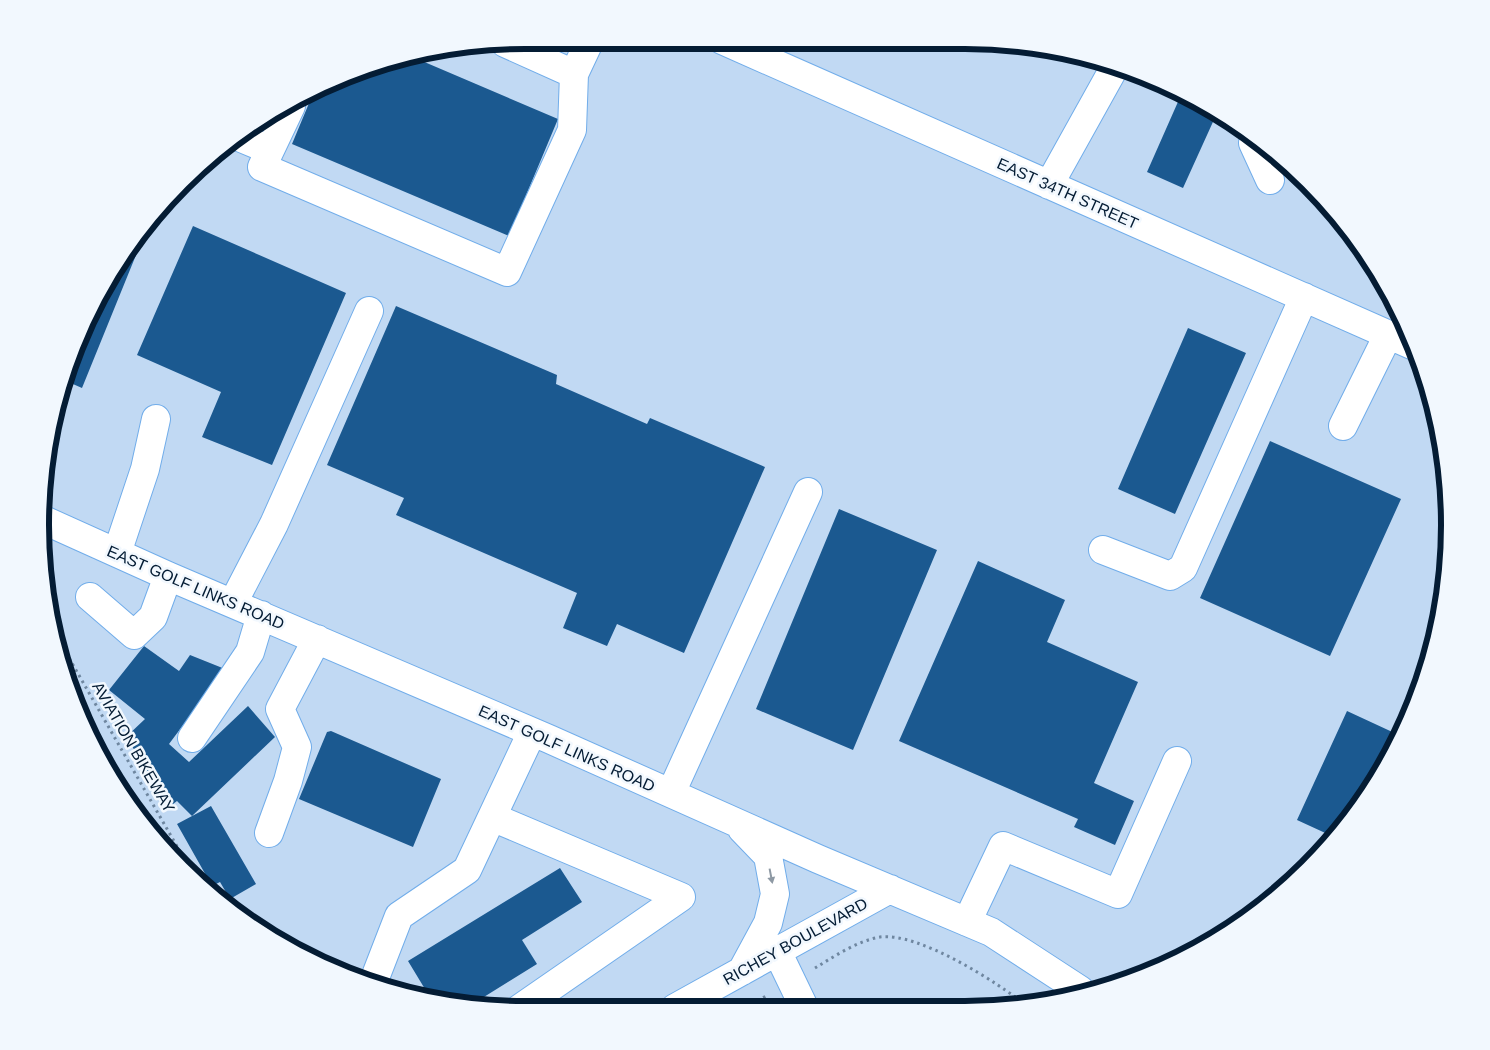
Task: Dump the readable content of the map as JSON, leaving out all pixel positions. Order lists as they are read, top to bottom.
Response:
{
  "streets": {
    "street": ["EAST 34TH STREET", "EAST GOLF LINKS ROAD", "RICHEY BOULEVARD"],
    "path": ["AVIATION BIKEWAY"]
  },
  "crossings": [
    ["EAST GOLF LINKS ROAD", "RICHEY BOULEVARD"]
  ]
}
